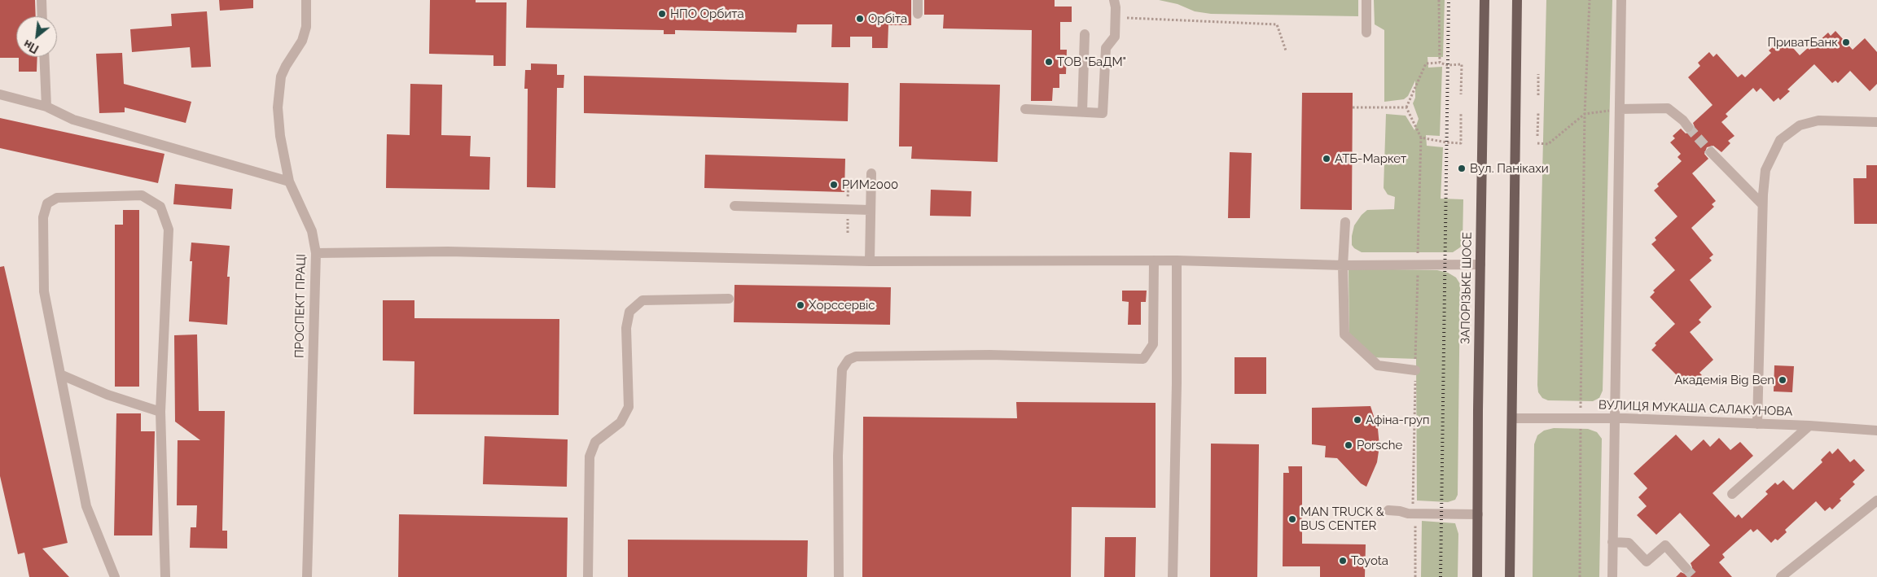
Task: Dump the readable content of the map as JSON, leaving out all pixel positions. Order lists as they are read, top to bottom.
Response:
{
  "streets": {
    "main road": ["ЗАПОРІЗЬКЕ ШОСЕ"],
    "street": ["ПРОСПЕКТ ПРАЦІ", "ВУЛИЦЯ МУКАША САЛАКУНОВА"]
  },
  "places": [
    "НПО Орбита",
    "Орбіта",
    "ПриватБанк",
    "ТОВ \"БаДМ\"",
    "АТБ-Маркет",
    "Вул. Панікахи",
    "РИМ2000",
    "Хорссервіс",
    "Академія Big Ben",
    "Афіна-груп",
    "Porsche",
    "MAN TRUCK & BUS CENTER",
    "Toyota"
  ],
  "north": "bottom left"
}
